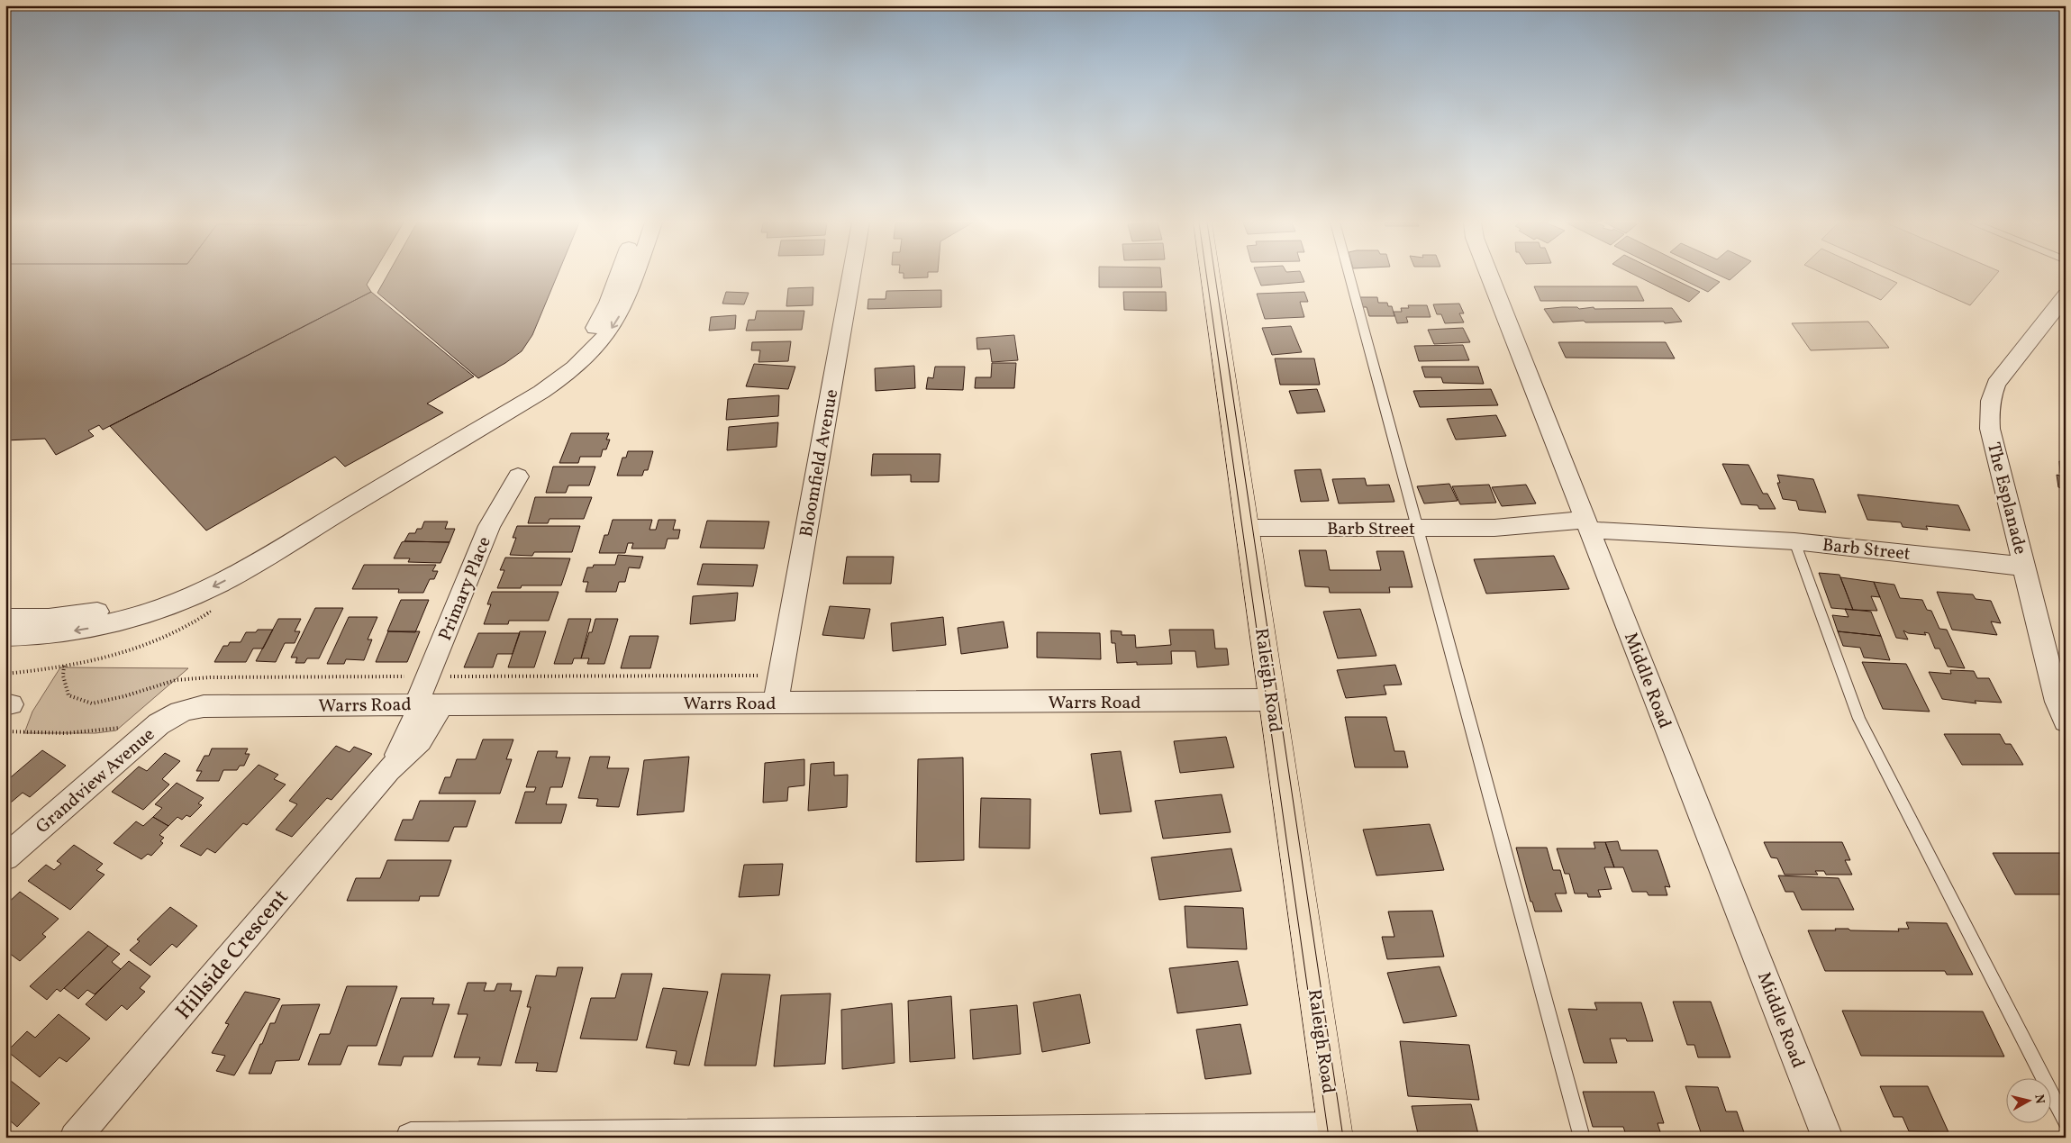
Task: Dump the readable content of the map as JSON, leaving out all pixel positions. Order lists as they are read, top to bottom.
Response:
{
  "streets": {
    "main road": ["Raleigh Road"],
    "street": [
      "Bloomfield Avenue",
      "The Esplanade",
      "Barb Street",
      "Primary Place",
      "Middle Road",
      "Warrs Road",
      "Grandview Avenue",
      "Hillside Crescent"
    ]
  },
  "crossings": [
    ["Bloomfield Avenue", "Warrs Road"],
    ["The Esplanade", "Barb Street"],
    ["Barb Street", "Raleigh Road"],
    ["Barb Street", "Middle Road"],
    ["Primary Place", "Warrs Road"],
    ["Primary Place", "Hillside Crescent"],
    ["Raleigh Road", "Warrs Road"],
    ["Warrs Road", "Grandview Avenue"],
    ["Warrs Road", "Hillside Crescent"]
  ],
  "north": "right"
}
